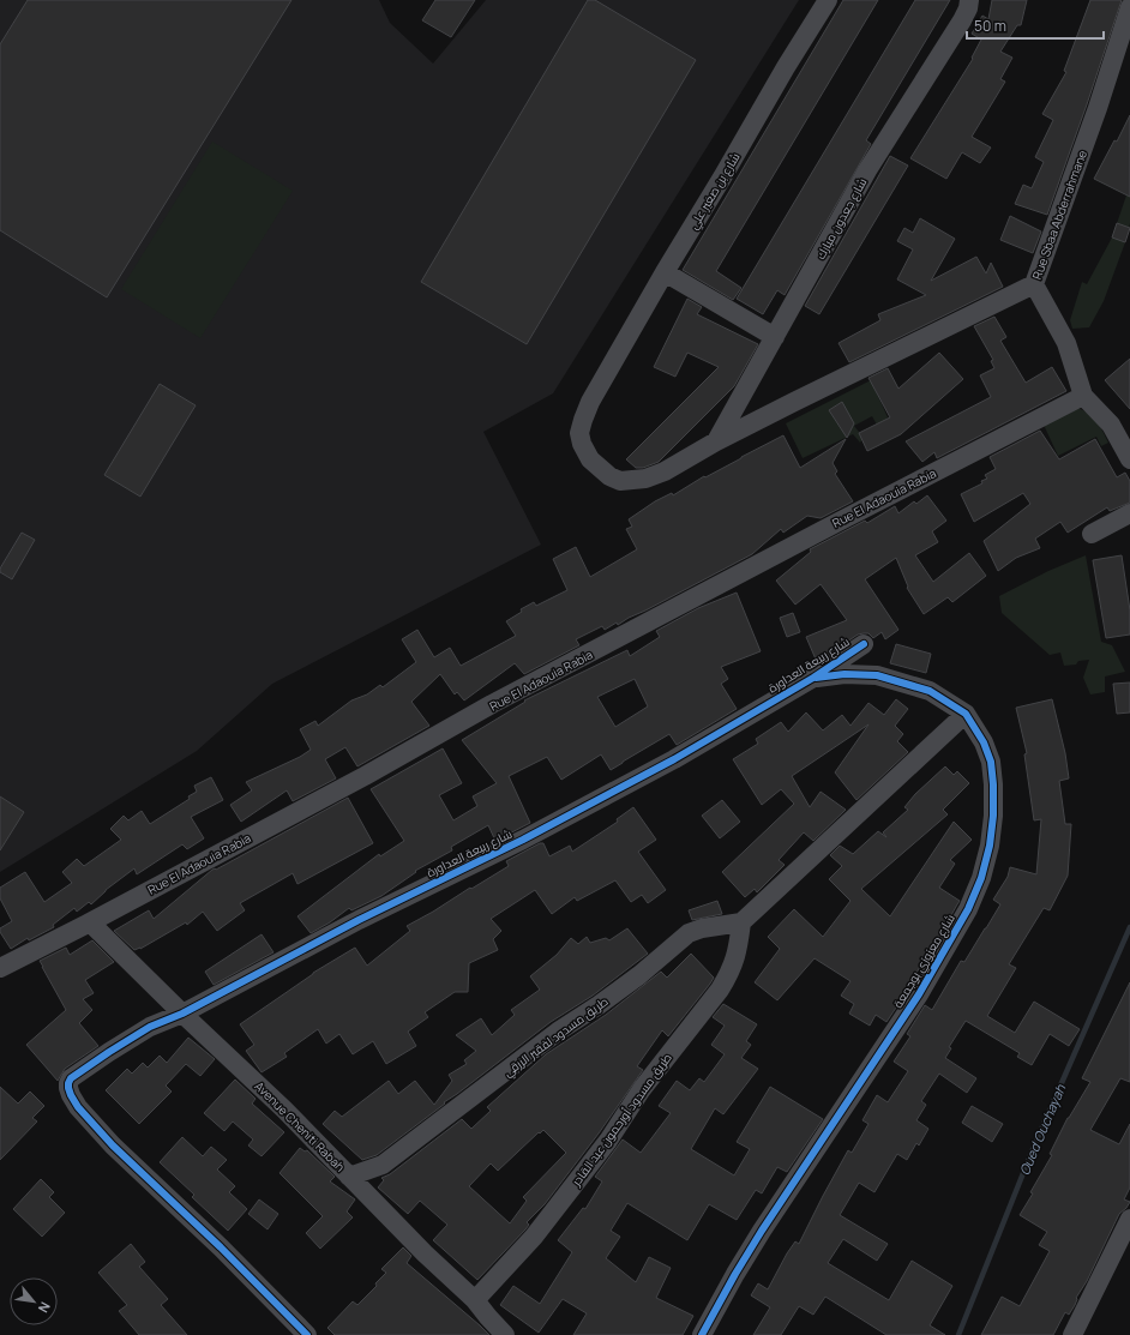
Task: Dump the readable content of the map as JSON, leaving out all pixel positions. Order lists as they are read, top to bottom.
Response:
{
  "streets": {
    "street": [
      "شارع بن صغير علي",
      "Rue Sbaa Abderrahmane",
      "شارع جعدون مبارك",
      "Rue El Adaouia Rabia",
      "شارع ربيعة العداورة",
      "شارع معزوزي بوجمعة",
      "طريق مسدود لفقير الزرقي",
      "طريق مسدود أورحمون عبد القادر",
      "Avenue Cheniti Rabah"
    ]
  },
  "crossings": [
    ["شارع بن صغير علي", "Rue Sbaa Abderrahmane"],
    ["شارع بن صغير علي", "شارع جعدون مبارك"],
    ["Rue Sbaa Abderrahmane", "Rue El Adaouia Rabia"],
    ["Rue El Adaouia Rabia", "Avenue Cheniti Rabah"],
    ["شارع ربيعة العداورة", "شارع معزوزي بوجمعة"],
    ["شارع ربيعة العداورة", "Avenue Cheniti Rabah"],
    ["طريق مسدود لفقير الزرقي", "طريق مسدود أورحمون عبد القادر"],
    ["طريق مسدود لفقير الزرقي", "Avenue Cheniti Rabah"],
    ["طريق مسدود أورحمون عبد القادر", "Avenue Cheniti Rabah"]
  ],
  "water": ["Oued Ouchayah"],
  "scale_bar": "50 m",
  "north": "bottom right"
}
